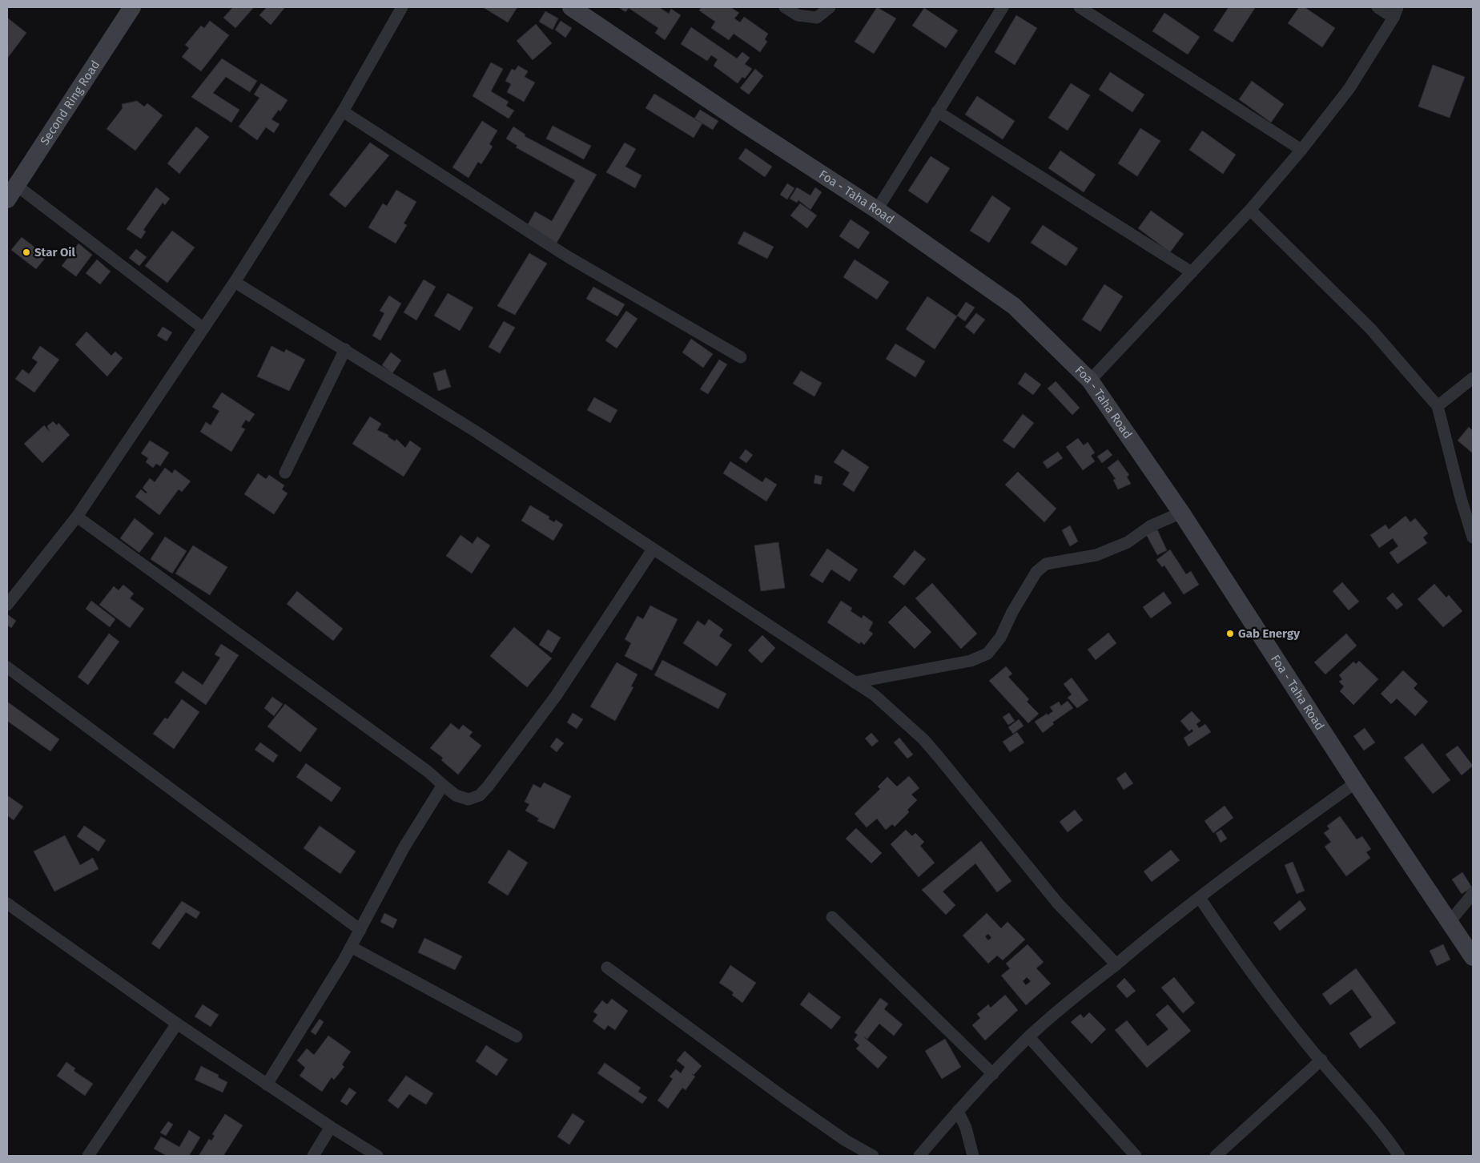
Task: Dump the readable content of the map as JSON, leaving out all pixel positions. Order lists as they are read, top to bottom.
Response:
{
  "streets": {
    "street": ["Second Ring Road", "Foa - Taha Road"]
  },
  "places": ["Star Oil", "Gab Energy"]
}
